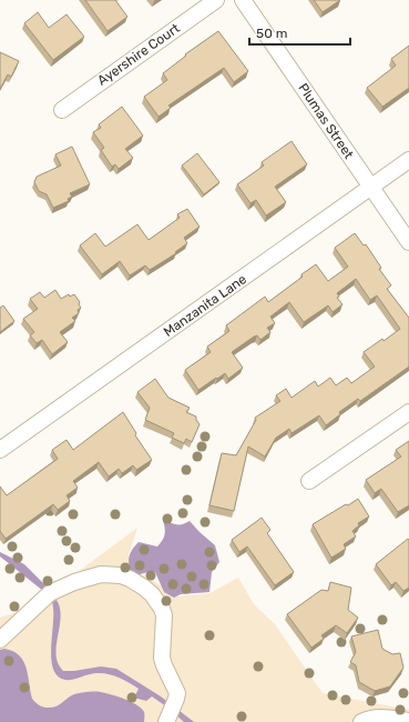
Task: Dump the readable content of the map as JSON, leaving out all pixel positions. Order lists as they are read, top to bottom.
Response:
{
  "streets": {
    "street": ["Ayershire Court", "Plumas Street", "Manzanita Lane"]
  },
  "crossings": [
    ["Plumas Street", "Manzanita Lane"]
  ],
  "scale_bar": "50 m"
}
